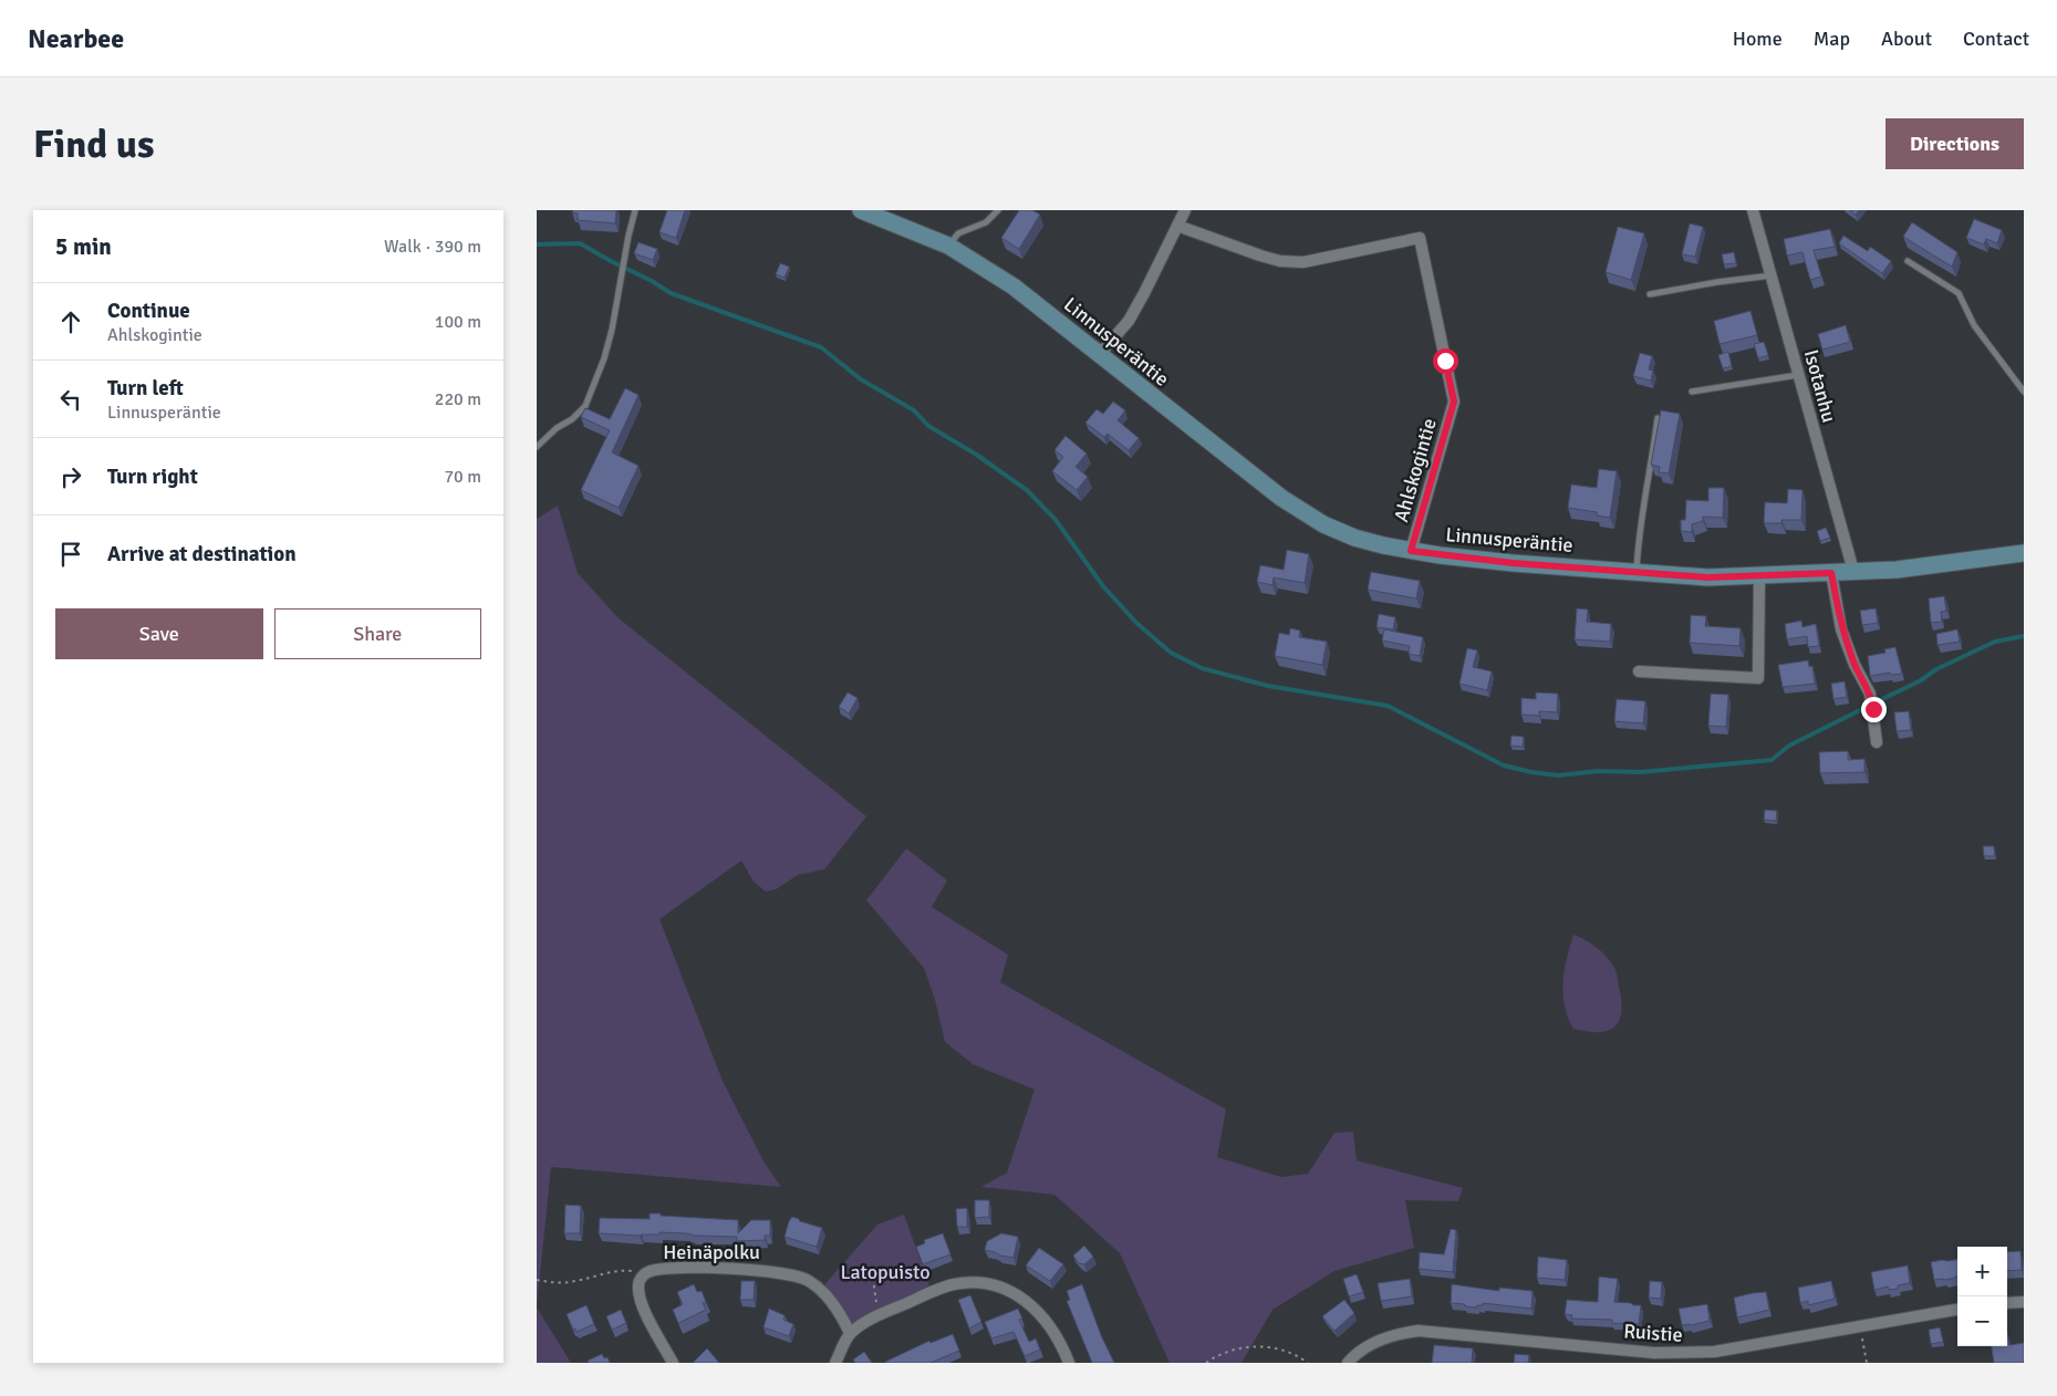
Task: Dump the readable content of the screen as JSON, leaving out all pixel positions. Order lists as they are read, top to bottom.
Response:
{
  "streets": {
    "street": [
      "Linnusperäntie",
      "Isotanhu",
      "Ahlskogintie",
      "Heinäpolku",
      "Ruistie"
    ]
  },
  "crossings": [
    ["Linnusperäntie", "Isotanhu"],
    ["Linnusperäntie", "Ahlskogintie"]
  ],
  "parks": ["Latopuisto"],
  "page": {
    "header": "Nearbee",
    "nav": [
      "Home",
      "Map",
      "About",
      "Contact"
    ],
    "buttons": [
      "Directions",
      ["Save", "Share"]
    ],
    "title": "Find us",
    "heading": ["5 min", "Walk · 390 m"],
    "list": [
      ["Continue", "Ahlskogintie", "100 m"],
      ["Turn left", "Linnusperäntie", "220 m"],
      ["Turn right", "70 m"],
      "Arrive at destination"
    ],
    "map_buttons": ["+", "−"]
  }
}
